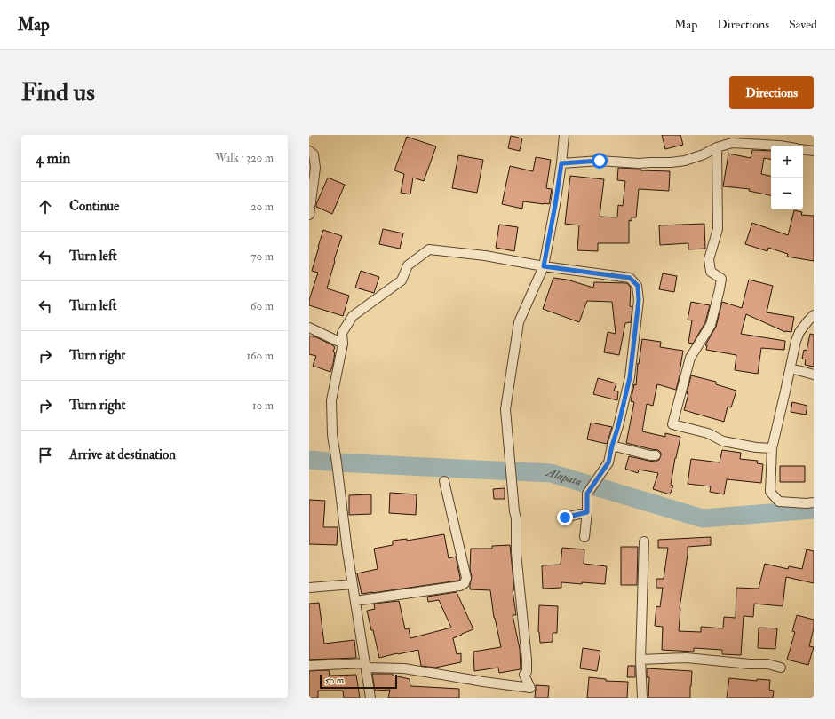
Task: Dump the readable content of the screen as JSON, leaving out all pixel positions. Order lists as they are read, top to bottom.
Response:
{
  "water": ["Alapata"],
  "scale_bar": "50 m",
  "page": {
    "header": "Map",
    "nav": ["Map", "Directions", "Saved"],
    "buttons": "Directions",
    "title": "Find us",
    "heading": ["4 min", "Walk · 320 m"],
    "map_buttons": ["+", "−"],
    "list": [
      ["Continue", "20 m"],
      ["Turn left", "70 m"],
      ["Turn left", "60 m"],
      ["Turn right", "160 m"],
      ["Turn right", "10 m"],
      "Arrive at destination"
    ],
    "scale": "50 m"
  }
}
